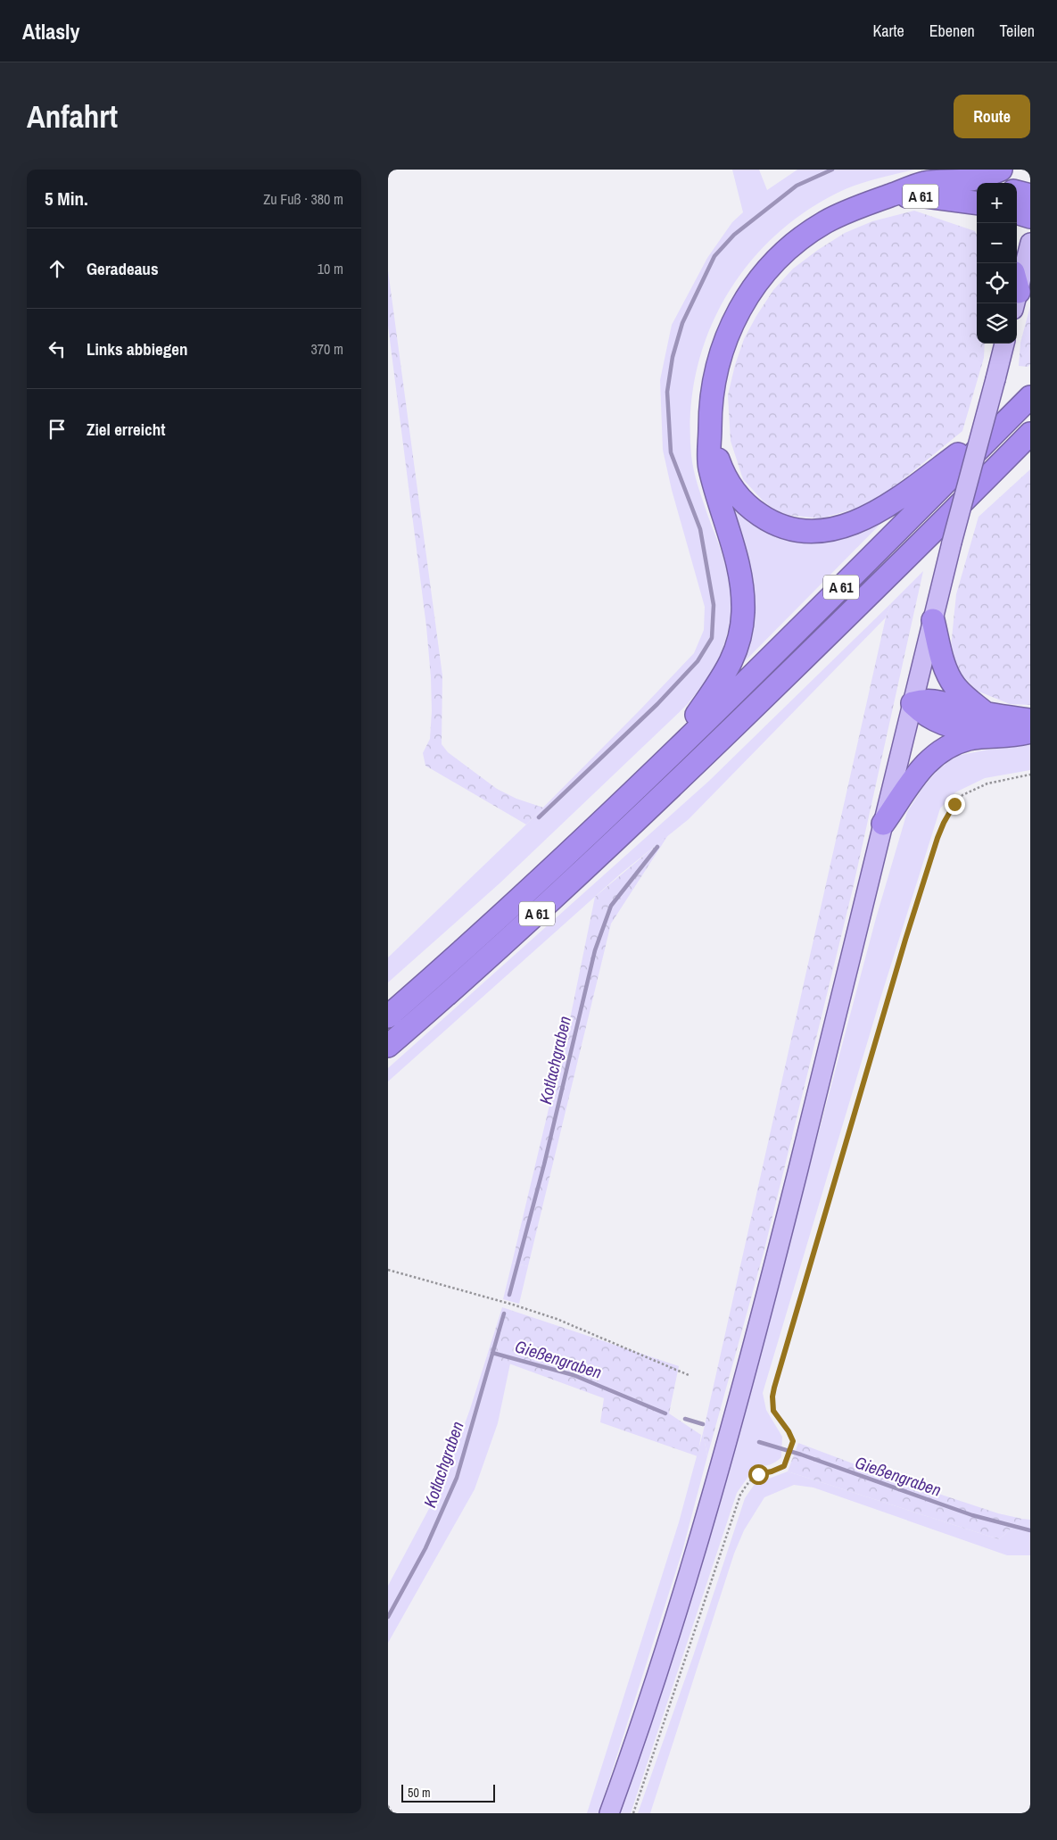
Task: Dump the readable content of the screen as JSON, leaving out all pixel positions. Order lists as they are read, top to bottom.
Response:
{
  "streets": {
    "highway": ["A 61"]
  },
  "water": ["Kotlachgraben", "Gießengraben"],
  "scale_bar": "50 m",
  "page": {
    "header": "Atlasly",
    "nav": ["Karte", "Ebenen", "Teilen"],
    "buttons": "Route",
    "title": "Anfahrt",
    "heading": ["5 Min.", "Zu Fuß · 380 m"],
    "map_buttons": ["+", "−"],
    "list": [
      ["Geradeaus", "10 m"],
      ["Links abbiegen", "370 m"],
      "Ziel erreicht"
    ],
    "scale": "50 m"
  }
}
